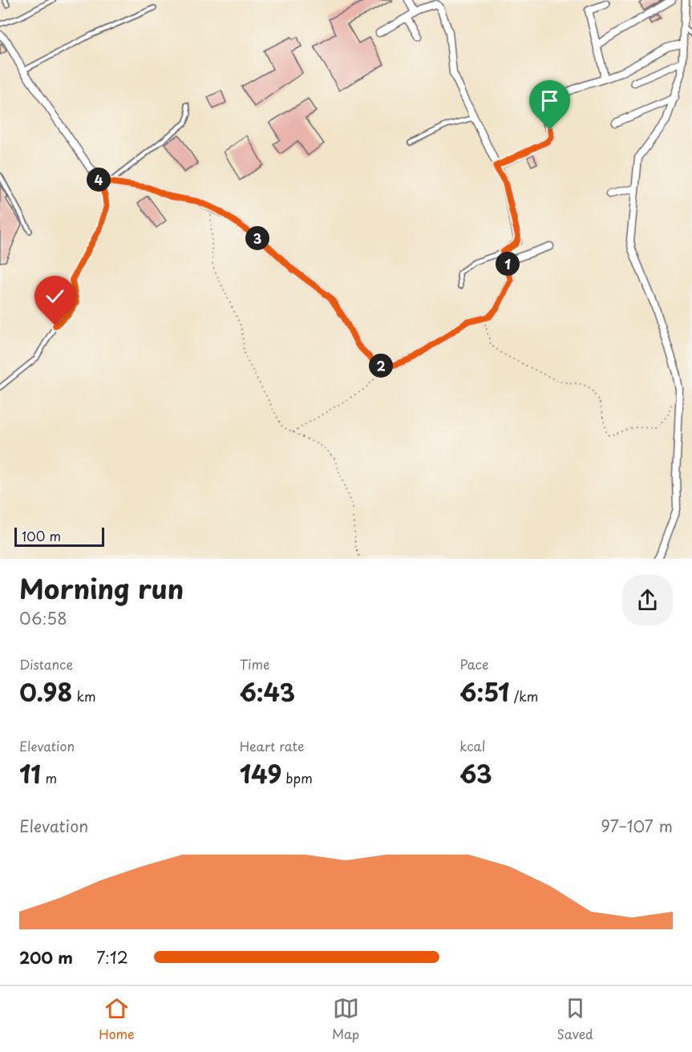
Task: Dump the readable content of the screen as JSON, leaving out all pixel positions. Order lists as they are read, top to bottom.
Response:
{
  "scale_bar": "100 m",
  "page": {
    "pins": [
      "4",
      "3",
      "1",
      "2"
    ],
    "scale": "100 m",
    "heading": ["Morning run", "06:58"],
    "stats": [
      ["Distance", "0.98 km"],
      ["Time", "6:43"],
      ["Pace", "6:51 /km"],
      ["Elevation", "11 m"],
      ["Heart rate", "149 bpm"],
      ["kcal", "63"]
    ],
    "chart": ["Elevation", "97–107 m"],
    "list": [
      {
        "name": "200 m",
        "note": "7:12"
      }
    ],
    "tabs": ["Home", "Map", "Saved"]
  }
}
